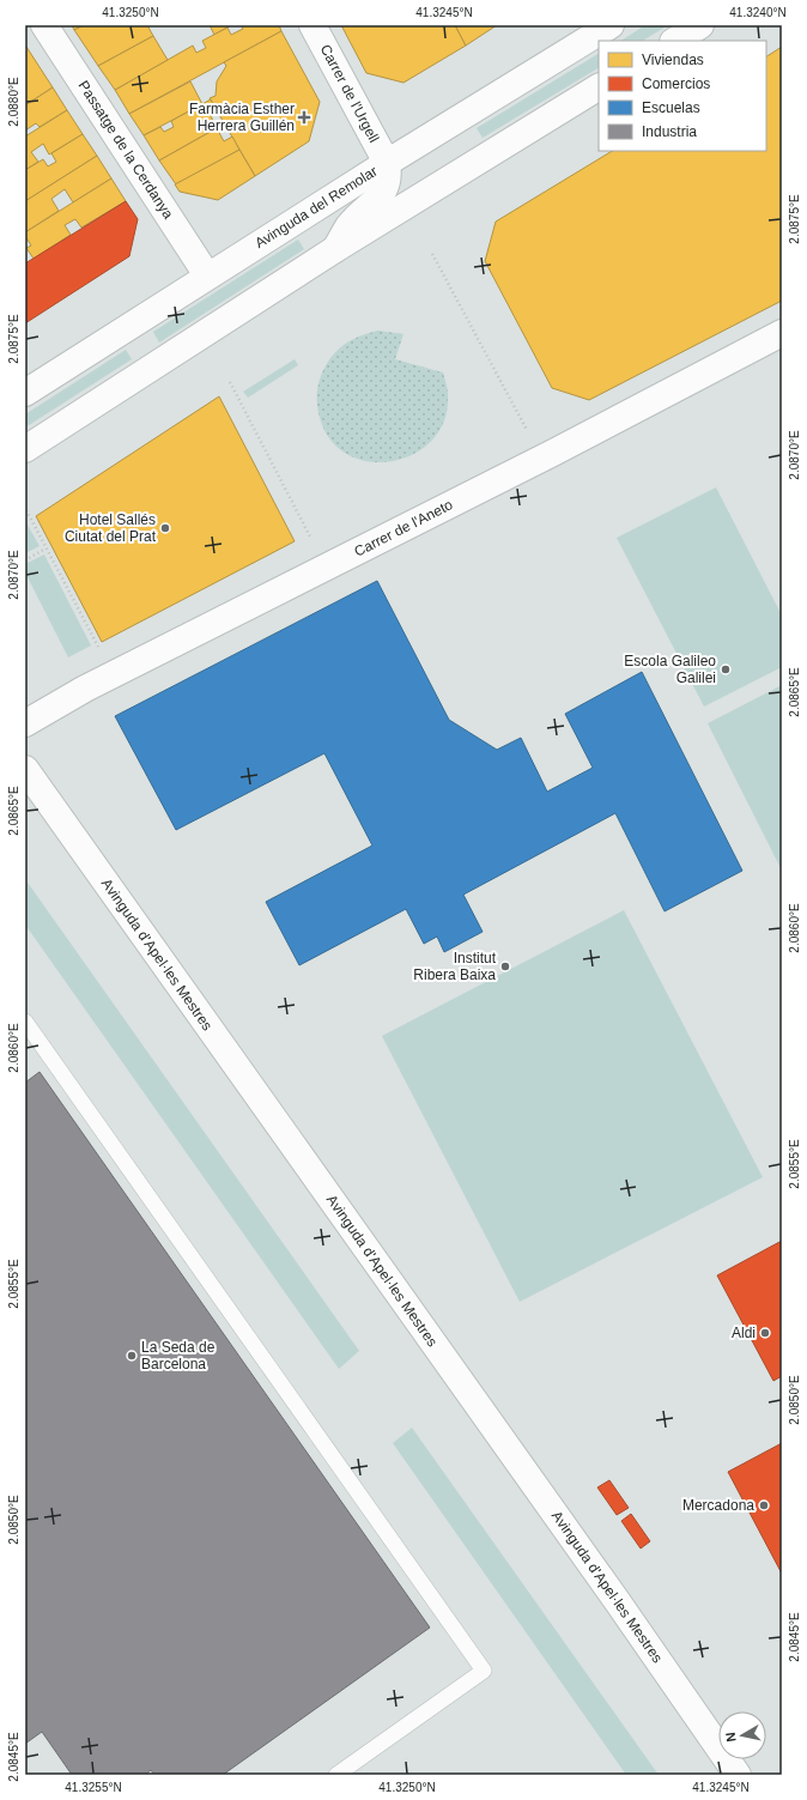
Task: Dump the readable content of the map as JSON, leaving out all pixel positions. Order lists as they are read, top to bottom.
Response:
{
  "streets": {
    "street": [
      "Carrer de l'Urgell",
      "Passatge de la Cerdanya",
      "Avinguda del Remolar",
      "Carrer de l'Aneto",
      "Avinguda d'Apel·les Mestres"
    ]
  },
  "crossings": [
    ["Carrer de l'Urgell", "Avinguda del Remolar"],
    ["Passatge de la Cerdanya", "Avinguda del Remolar"]
  ],
  "places": {
    "health": ["Farmàcia Esther Herrera Guillén"],
    "other": [
      "Hotel Sallés Ciutat del Prat",
      "Escola Galileo Galilei",
      "Institut Ribera Baixa",
      "Aldi",
      "La Seda de Barcelona",
      "Mercadona"
    ]
  },
  "legend": [
    "Viviendas",
    "Comercios",
    "Escuelas",
    "Industria"
  ],
  "north": "left",
  "coordinates": [
    "41.3250°N",
    "41.3245°N",
    "41.3240°N",
    "2.0880°E",
    "2.0875°E",
    "2.0870°E",
    "2.0865°E",
    "2.0860°E",
    "2.0855°E",
    "2.0850°E",
    "2.0845°E",
    "41.3255°N"
  ]
}
